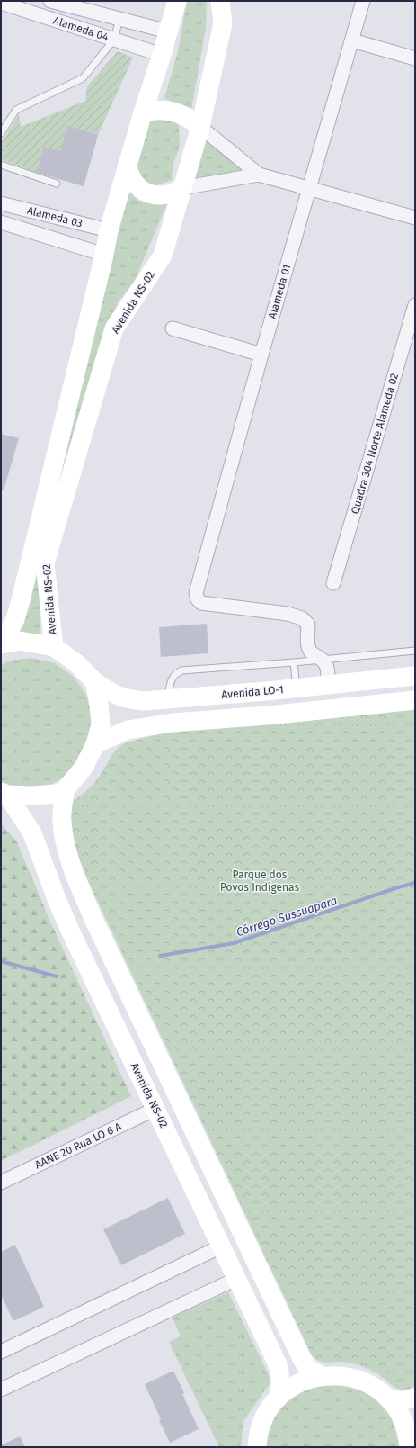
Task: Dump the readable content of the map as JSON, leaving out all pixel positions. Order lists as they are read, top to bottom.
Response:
{
  "streets": {
    "street": [
      "Alameda 04",
      "Alameda 03",
      "Alameda 01",
      "Avenida NS-02",
      "Quadra 304 Norte Alameda 02",
      "Avenida LO-1",
      "AANE 20 Rua LO 6 A"
    ]
  },
  "crossings": [
    ["Alameda 04", "Avenida NS-02"],
    ["Alameda 03", "Avenida NS-02"],
    ["Avenida NS-02", "Avenida LO-1"],
    ["Avenida NS-02", "AANE 20 Rua LO 6 A"]
  ],
  "water": ["Córrego Sussuapara"],
  "parks": ["Parque dos Povos Indígenas"]
}
